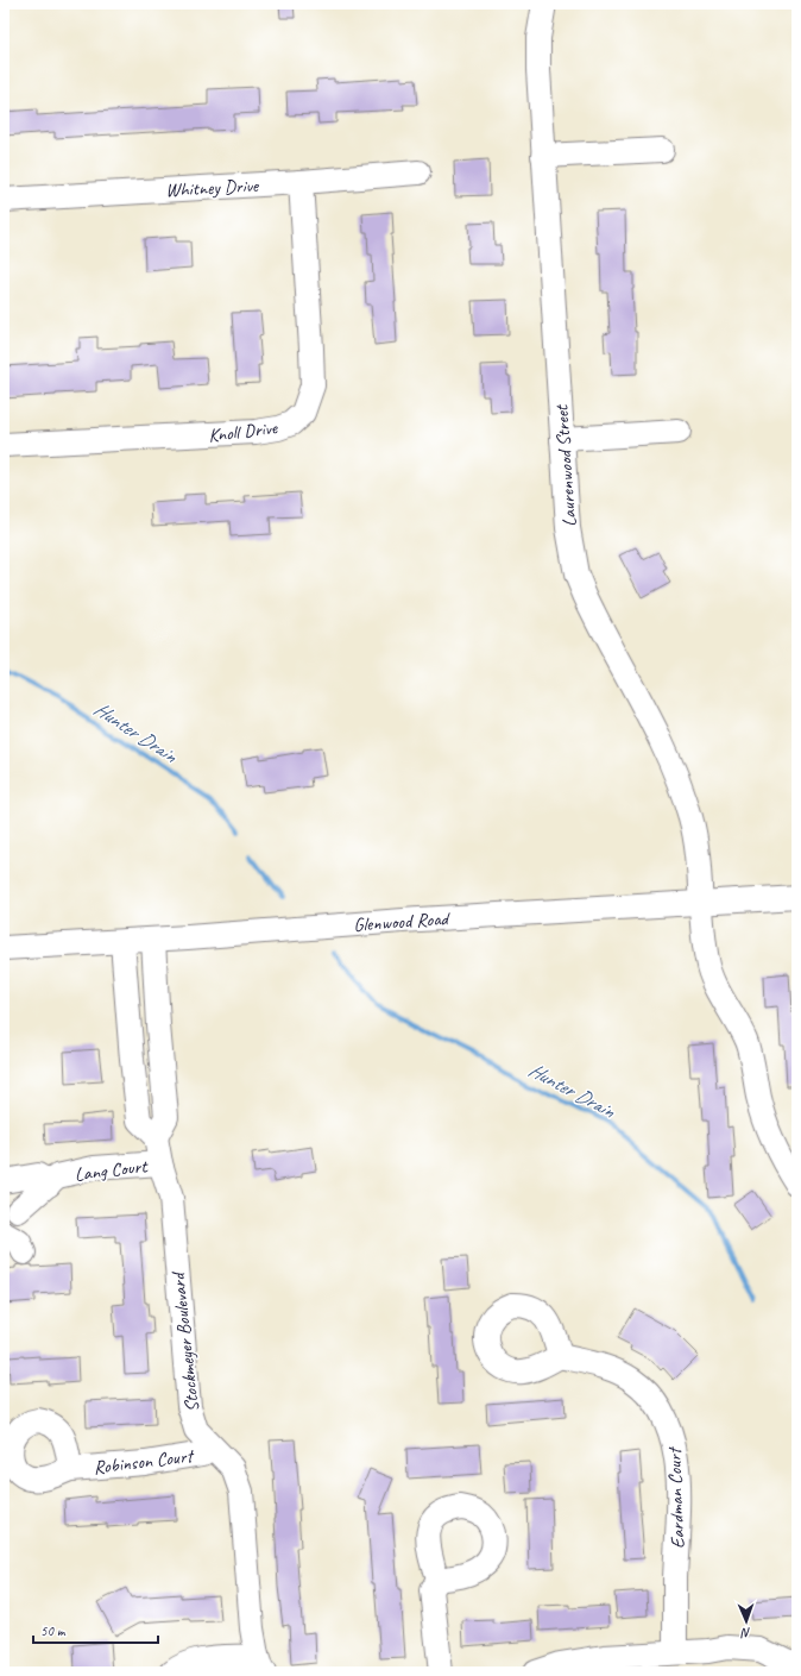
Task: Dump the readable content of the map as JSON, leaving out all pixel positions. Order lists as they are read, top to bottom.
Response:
{
  "streets": {
    "street": [
      "Whitney Drive",
      "Knoll Drive",
      "Laurenwood Street",
      "Glenwood Road",
      "Lang Court",
      "Stockmeyer Boulevard",
      "Robinson Court",
      "Eardman Court"
    ]
  },
  "crossings": [
    ["Whitney Drive", "Knoll Drive"],
    ["Laurenwood Street", "Glenwood Road"],
    ["Glenwood Road", "Stockmeyer Boulevard"],
    ["Lang Court", "Stockmeyer Boulevard"],
    ["Stockmeyer Boulevard", "Robinson Court"]
  ],
  "water": ["Hunter Drain"],
  "scale_bar": "50 m",
  "north": "bottom"
}
